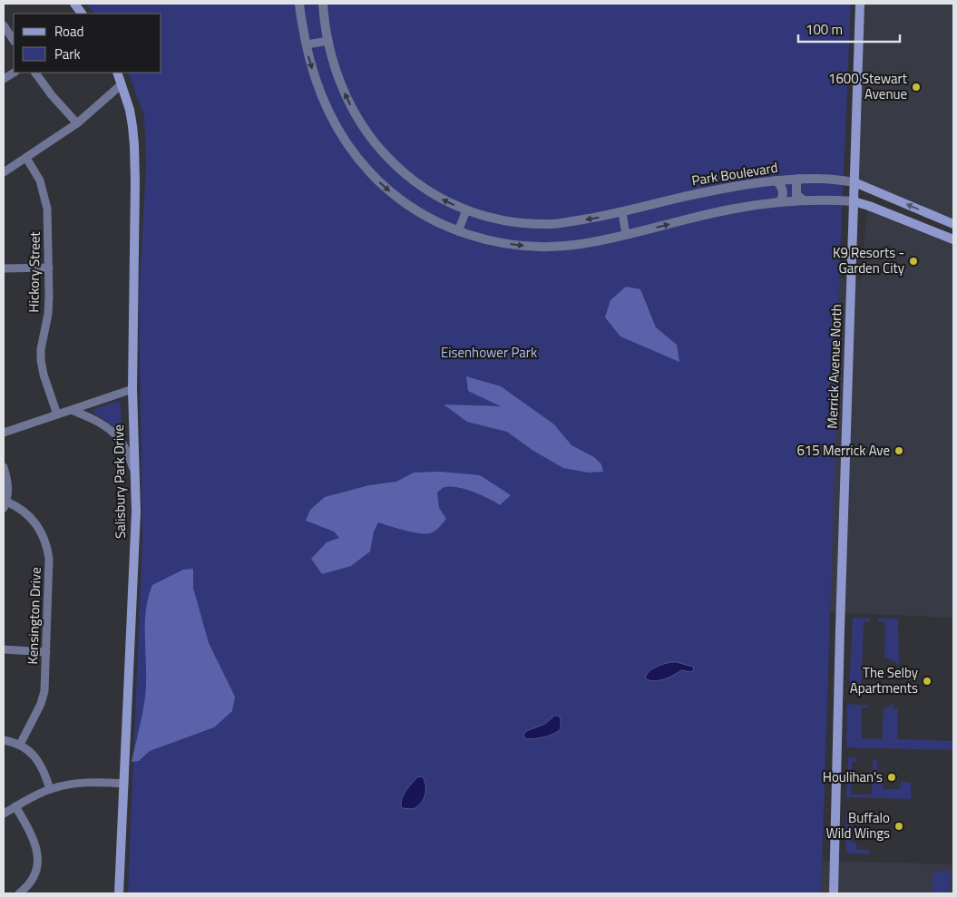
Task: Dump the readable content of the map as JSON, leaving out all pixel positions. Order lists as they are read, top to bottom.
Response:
{
  "streets": {
    "main road": ["Merrick Avenue North", "Salisbury Park Drive"],
    "street": ["Park Boulevard", "Hickory Street", "Kensington Drive"]
  },
  "crossings": [
    ["Park Boulevard", "Merrick Avenue North"]
  ],
  "one_way": ["Park Boulevard"],
  "parks": ["Eisenhower Park"],
  "places": [
    "1600 Stewart Avenue",
    "K9 Resorts - Garden City",
    "615 Merrick Ave",
    "The Selby Apartments",
    "Houlihan's",
    "Buffalo Wild Wings"
  ],
  "legend": ["Road", "Park"],
  "scale_bar": "100 m"
}
